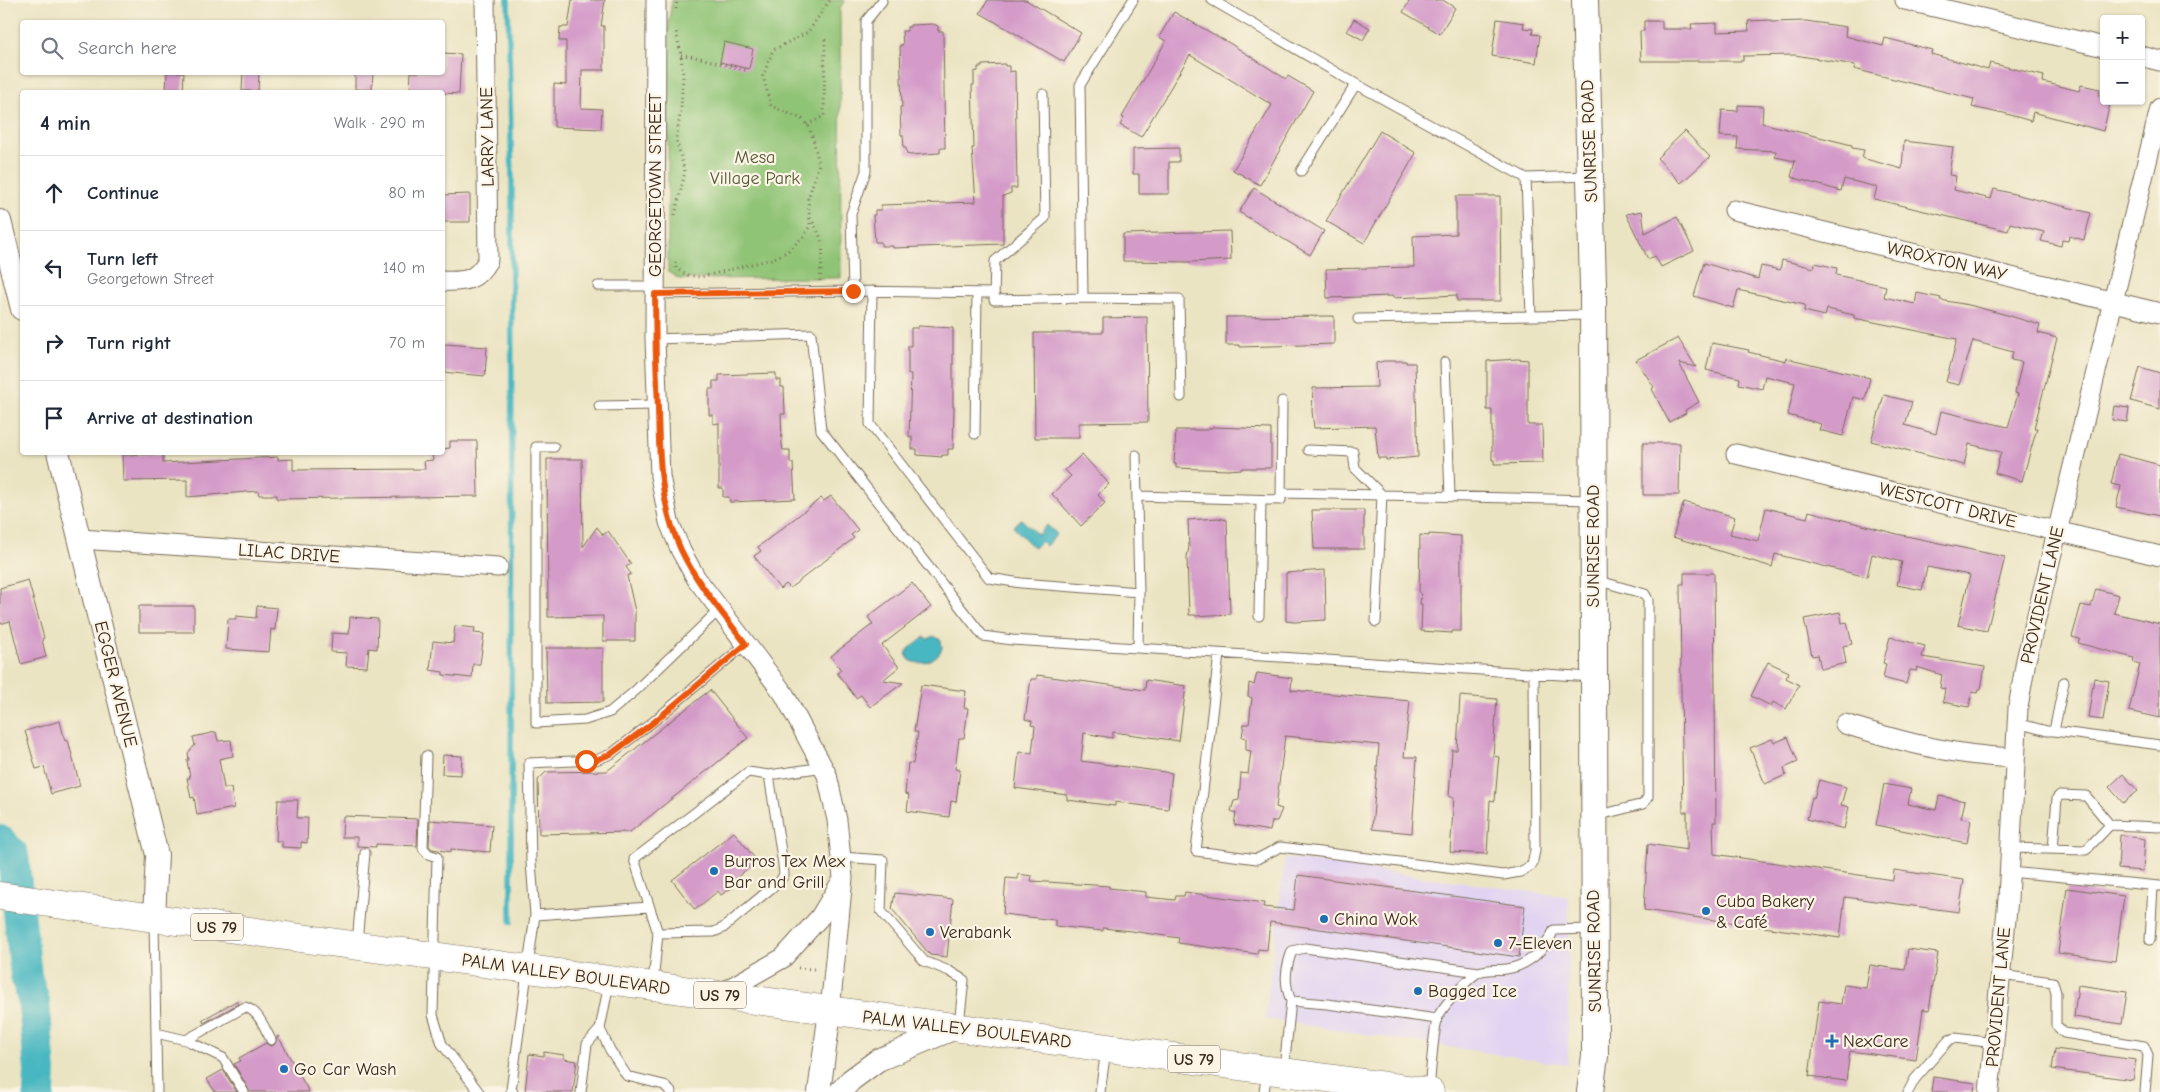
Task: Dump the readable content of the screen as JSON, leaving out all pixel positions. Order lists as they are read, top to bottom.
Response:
{
  "streets": {
    "highway": ["US 79", "PALM VALLEY BOULEVARD"],
    "main road": ["SUNRISE ROAD"],
    "street": [
      "LARRY LANE",
      "GEORGETOWN STREET",
      "WROXTON WAY",
      "WESTCOTT DRIVE",
      "LILAC DRIVE",
      "PROVIDENT LANE",
      "EGGER AVENUE"
    ]
  },
  "crossings": [
    ["GEORGETOWN STREET", "PALM VALLEY BOULEVARD"],
    ["WROXTON WAY", "PROVIDENT LANE"],
    ["WESTCOTT DRIVE", "PROVIDENT LANE"],
    ["LILAC DRIVE", "EGGER AVENUE"],
    ["EGGER AVENUE", "PALM VALLEY BOULEVARD"]
  ],
  "parks": ["Mesa Village Park"],
  "places": {
    "other": [
      "Burros Tex Mex Bar and Grill",
      "Cuba Bakery & Café",
      "China Wok",
      "Verabank",
      "7-Eleven",
      "Bagged Ice",
      "Go Car Wash"
    ],
    "health": ["NexCare"]
  },
  "page": {
    "map_buttons": ["+", "−"],
    "search": "Search here",
    "heading": ["4 min", "Walk · 290 m"],
    "list": [
      ["Continue", "80 m"],
      ["Turn left", "Georgetown Street", "140 m"],
      ["Turn right", "70 m"],
      "Arrive at destination"
    ]
  }
}
